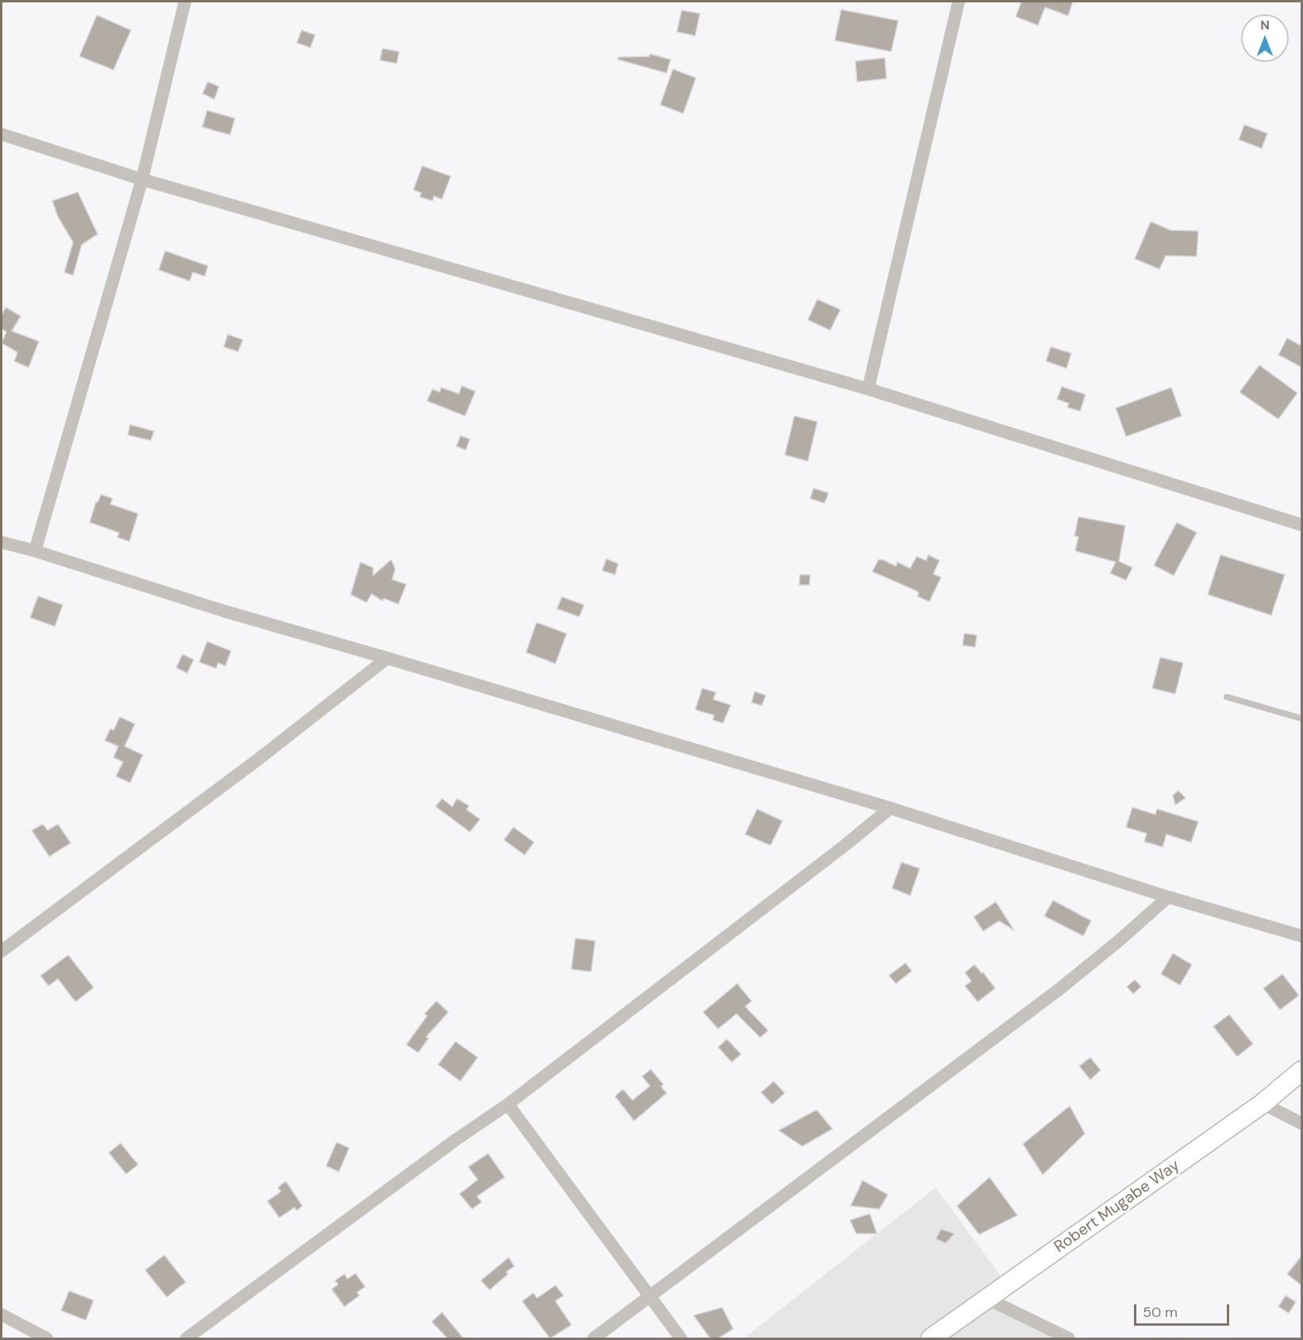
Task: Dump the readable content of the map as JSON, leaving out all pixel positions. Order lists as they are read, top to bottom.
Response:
{
  "streets": {
    "main road": ["Robert Mugabe Way"]
  },
  "scale_bar": "50 m",
  "north": "top"
}
